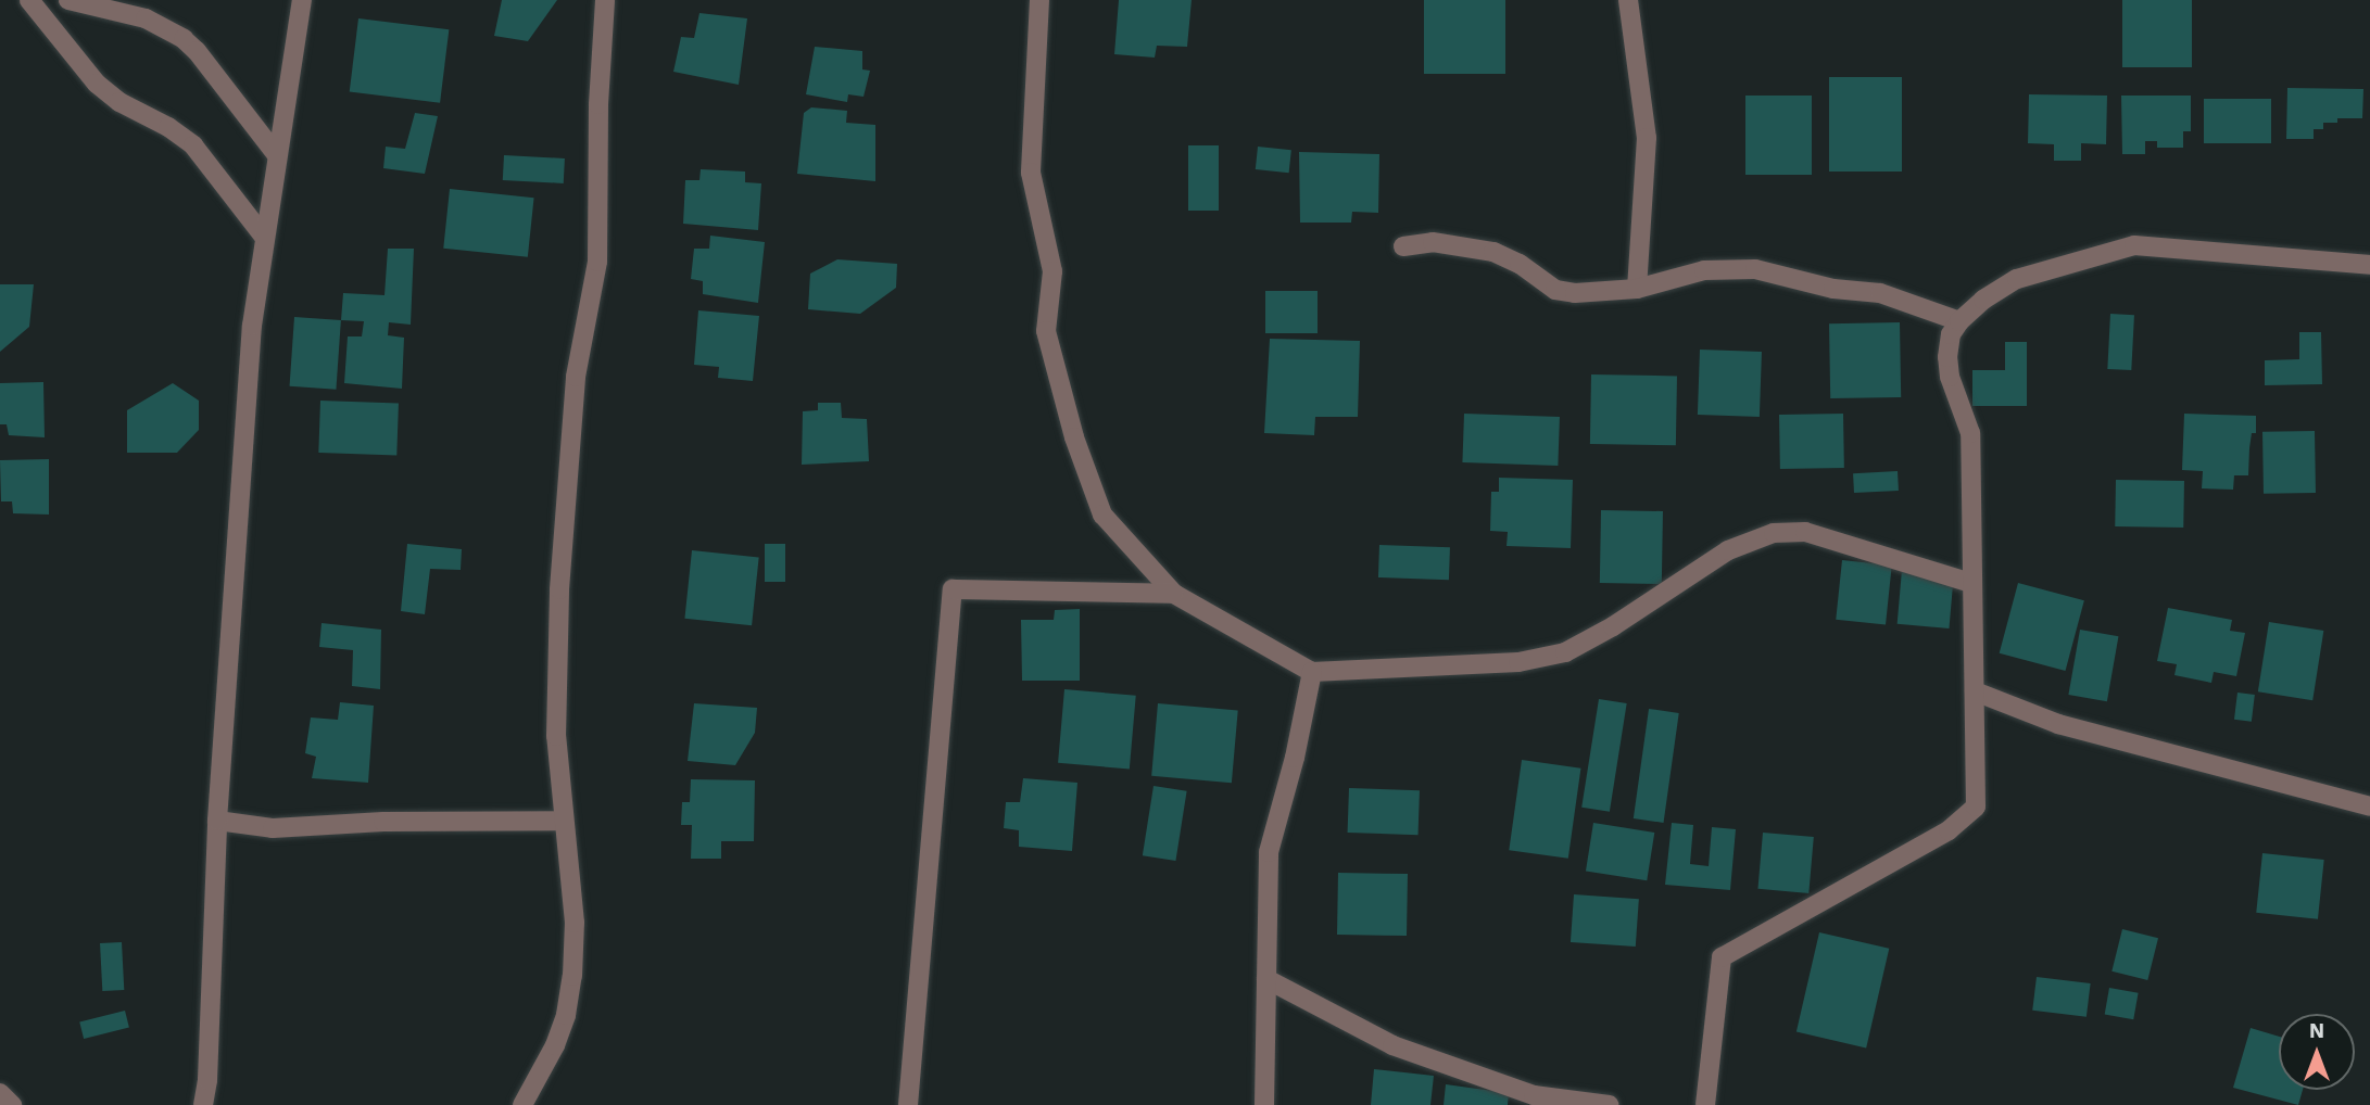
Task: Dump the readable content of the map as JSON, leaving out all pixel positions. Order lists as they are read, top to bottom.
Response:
{
  "north": "top"
}
